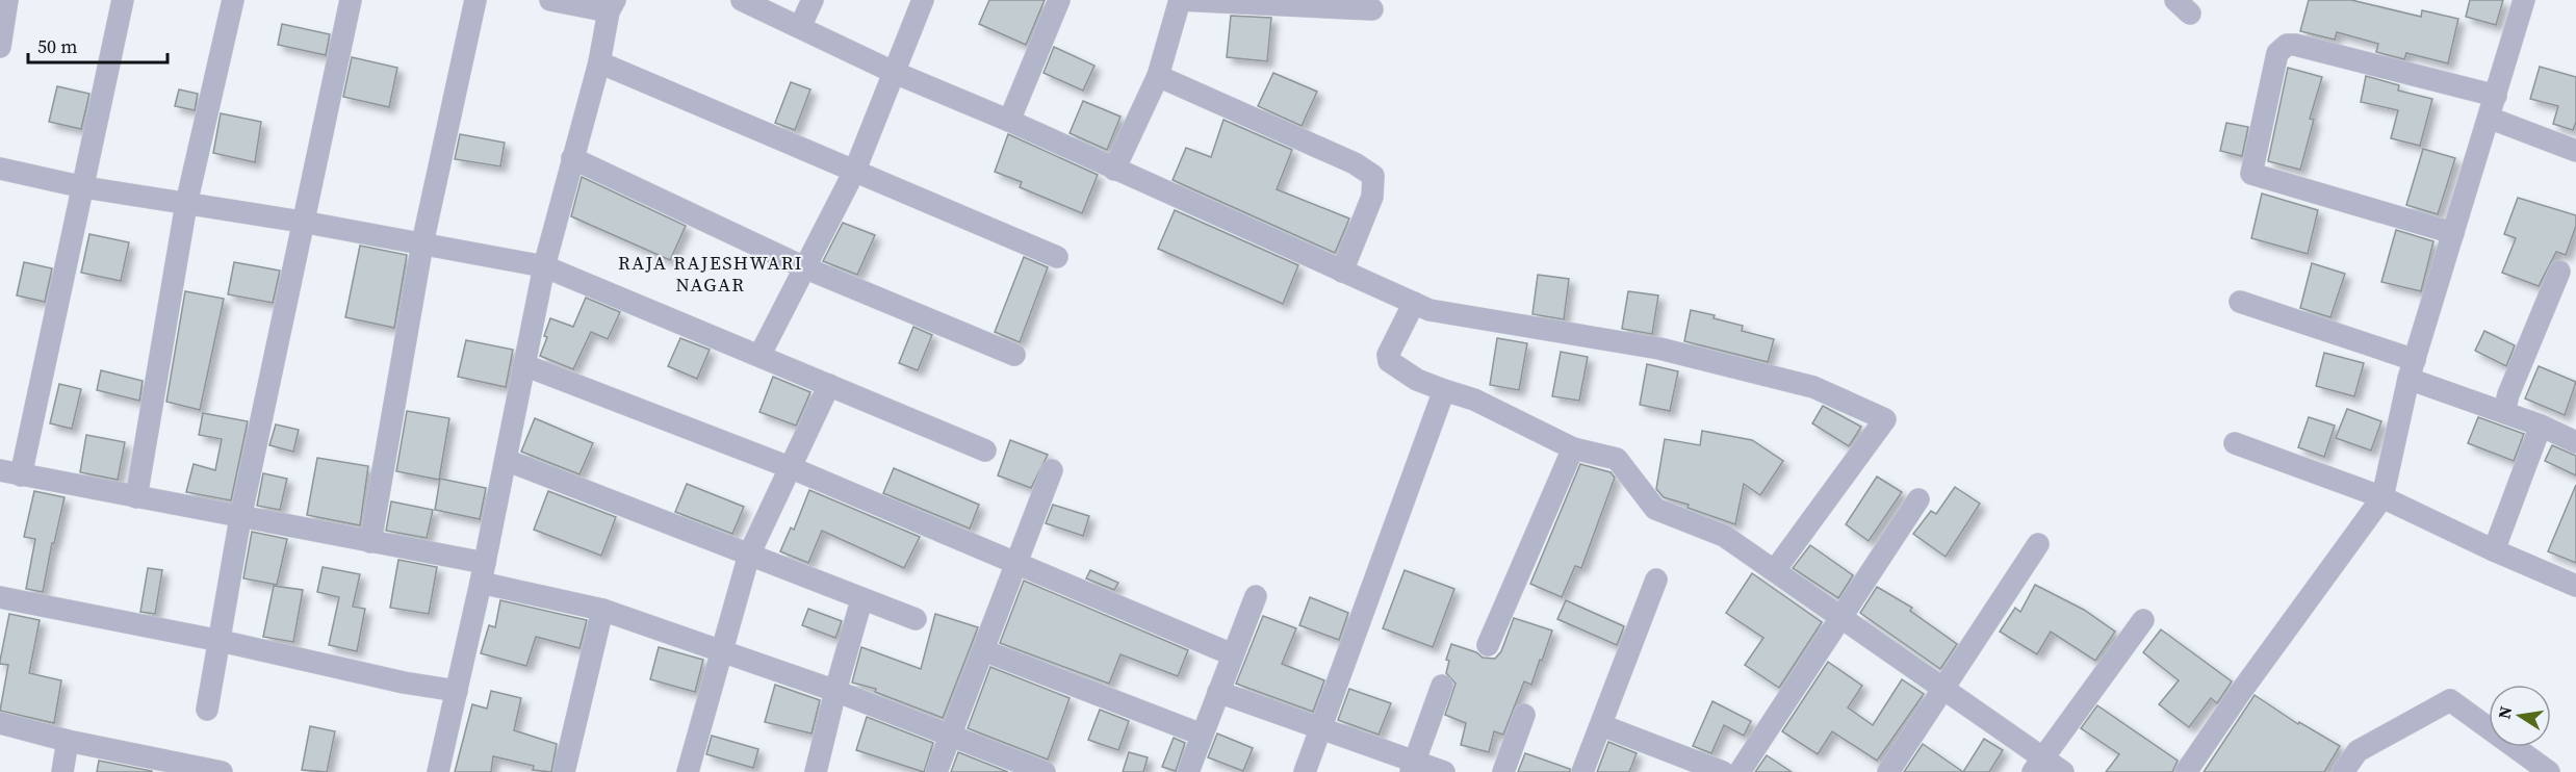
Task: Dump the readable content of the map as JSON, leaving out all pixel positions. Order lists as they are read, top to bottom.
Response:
{
  "districts": ["RAJA RAJESHWARI NAGAR"],
  "scale_bar": "50 m",
  "north": "left"
}
